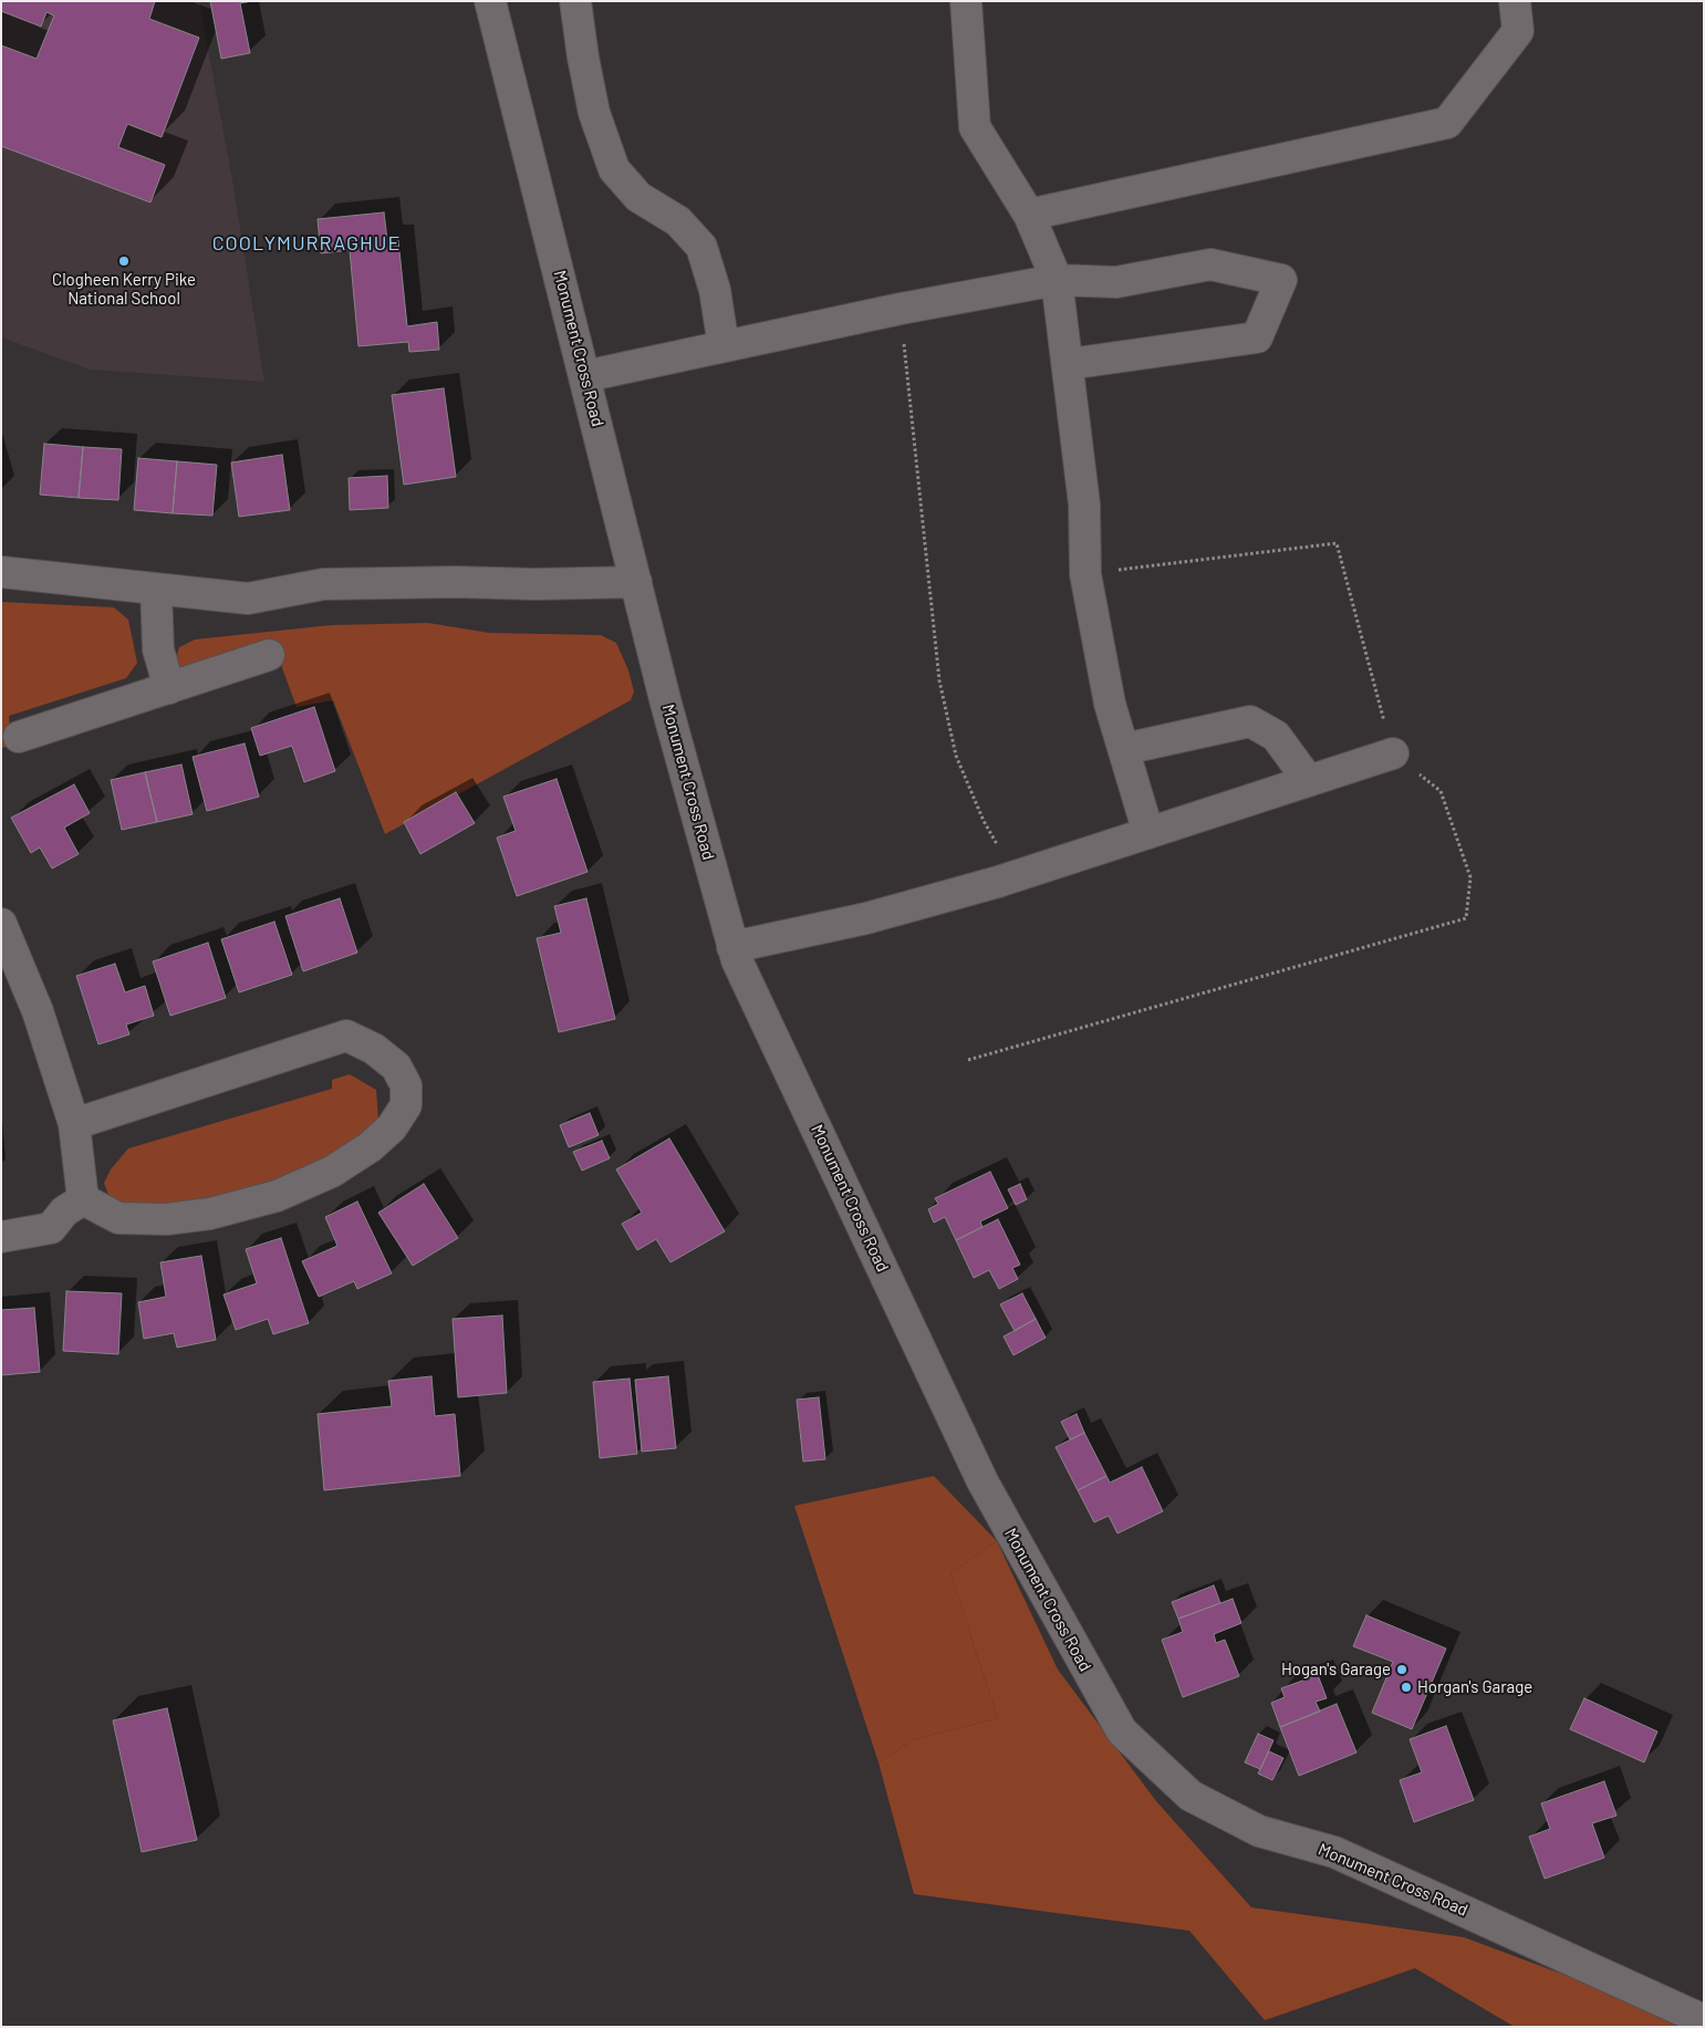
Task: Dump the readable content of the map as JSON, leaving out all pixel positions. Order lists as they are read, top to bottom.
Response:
{
  "streets": {
    "street": ["Monument Cross Road"]
  },
  "districts": ["COOLYMURRAGHUE"],
  "places": ["Clogheen Kerry Pike National School", "Hogan's Garage", "Horgan's Garage"]
}
